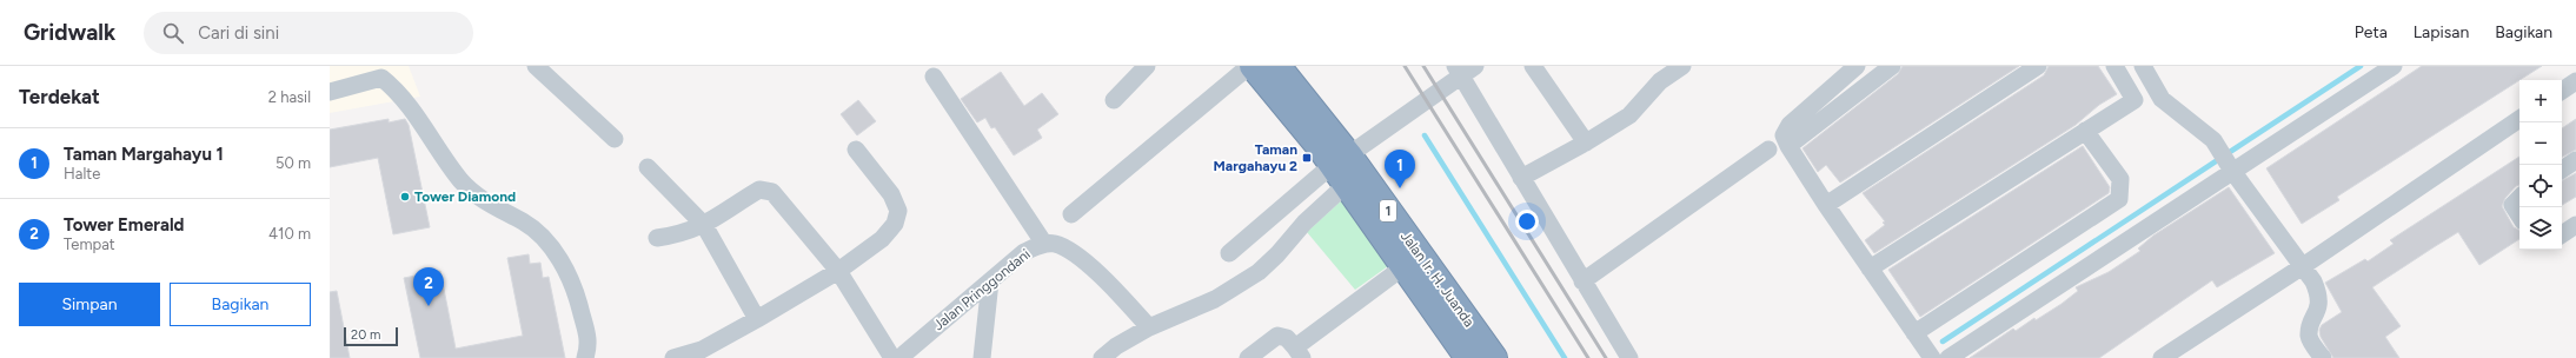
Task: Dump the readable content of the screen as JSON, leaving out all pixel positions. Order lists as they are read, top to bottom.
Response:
{
  "streets": {
    "highway": ["1", "Jalan Ir. H. Juanda"],
    "street": ["Jalan Pringgondani"]
  },
  "places": {
    "transit": ["Taman Margahayu 2"],
    "other": ["Tower Diamond"]
  },
  "scale_bar": "20 m",
  "page": {
    "header": "Gridwalk",
    "search": "Cari di sini",
    "nav": ["Peta", "Lapisan", "Bagikan"],
    "heading": ["Terdekat", "2 hasil"],
    "map_buttons": ["+", "−"],
    "list": [
      {
        "mark": "1",
        "name": "Taman Margahayu 1",
        "note": "Halte",
        "value": "50 m"
      },
      {
        "mark": "2",
        "name": "Tower Emerald",
        "note": "Tempat",
        "value": "410 m"
      }
    ],
    "pins": ["1", "2"],
    "buttons": ["Simpan", "Bagikan"],
    "scale": "20 m"
  }
}
